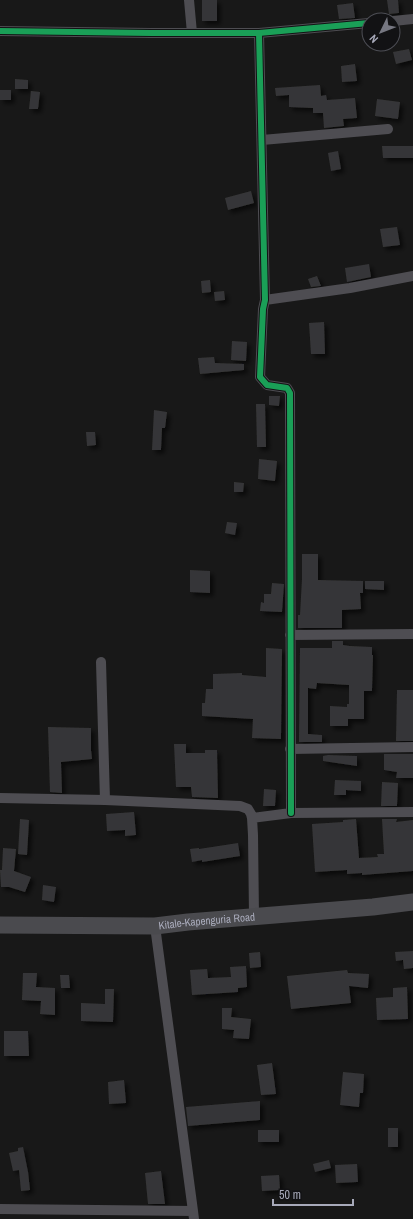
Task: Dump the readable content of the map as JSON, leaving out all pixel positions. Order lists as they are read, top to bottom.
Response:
{
  "streets": {
    "highway": ["Kitale-Kapenguria Road"]
  },
  "scale_bar": "50 m",
  "north": "bottom left"
}
